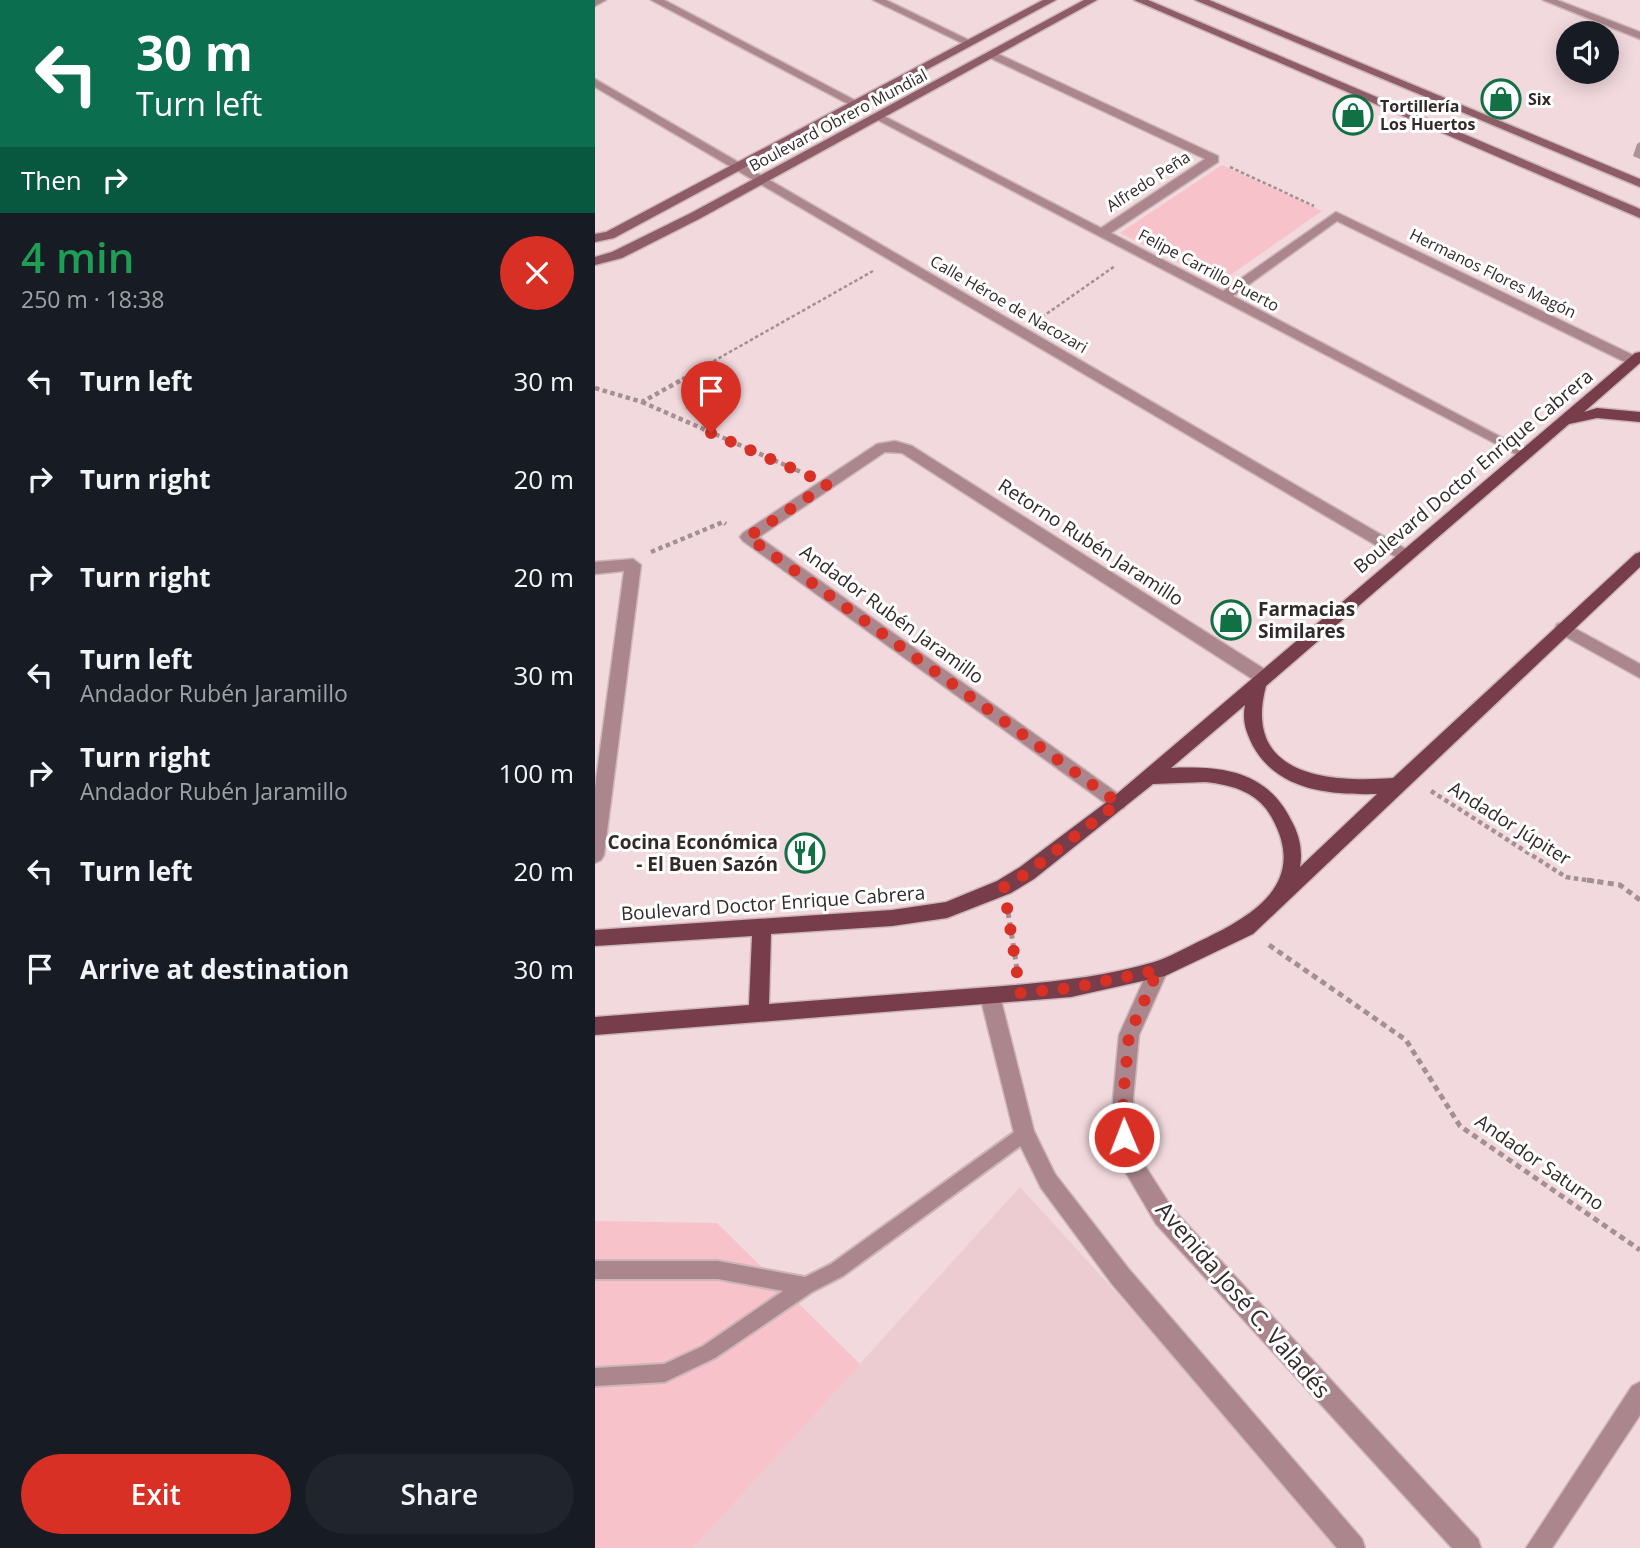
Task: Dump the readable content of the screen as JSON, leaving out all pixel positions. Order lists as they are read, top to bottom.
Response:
{
  "streets": {
    "main road": ["Boulevard Doctor Enrique Cabrera"],
    "street": [
      "Boulevard Obrero Mundial",
      "Alfredo Peña",
      "Felipe Carrillo Puerto",
      "Hermanos Flores Magón",
      "Calle Héroe de Nacozari",
      "Retorno Rubén Jaramillo",
      "Andador Rubén Jaramillo",
      "Avenida José C. Valadés"
    ],
    "path": ["Andador Júpiter", "Andador Saturno"]
  },
  "crossings": [
    ["Boulevard Obrero Mundial", "Felipe Carrillo Puerto"],
    ["Boulevard Obrero Mundial", "Calle Héroe de Nacozari"],
    ["Alfredo Peña", "Felipe Carrillo Puerto"],
    ["Felipe Carrillo Puerto", "Boulevard Doctor Enrique Cabrera"],
    ["Hermanos Flores Magón", "Boulevard Doctor Enrique Cabrera"],
    ["Calle Héroe de Nacozari", "Boulevard Doctor Enrique Cabrera"],
    ["Boulevard Doctor Enrique Cabrera", "Retorno Rubén Jaramillo"],
    ["Boulevard Doctor Enrique Cabrera", "Andador Rubén Jaramillo"]
  ],
  "places": {
    "shop": ["Six", "Tortillería Los Huertos", "Farmacias Similares"],
    "restaurant": ["Cocina Económica - El Buen Sazón"]
  },
  "page": {
    "turn": ["30 m", "Turn left"],
    "then": "Then",
    "heading": ["4 min", "250 m · 18:38"],
    "list": [
      {
        "name": "Turn left",
        "value": "30 m"
      },
      {
        "name": "Turn right",
        "value": "20 m"
      },
      {
        "name": "Turn right",
        "value": "20 m"
      },
      {
        "name": "Turn left",
        "note": "Andador Rubén Jaramillo",
        "value": "30 m"
      },
      {
        "name": "Turn right",
        "note": "Andador Rubén Jaramillo",
        "value": "100 m"
      },
      {
        "name": "Turn left",
        "value": "20 m"
      },
      {
        "name": "Arrive at destination",
        "value": "30 m"
      }
    ],
    "buttons": ["Exit", "Share"]
  }
}
